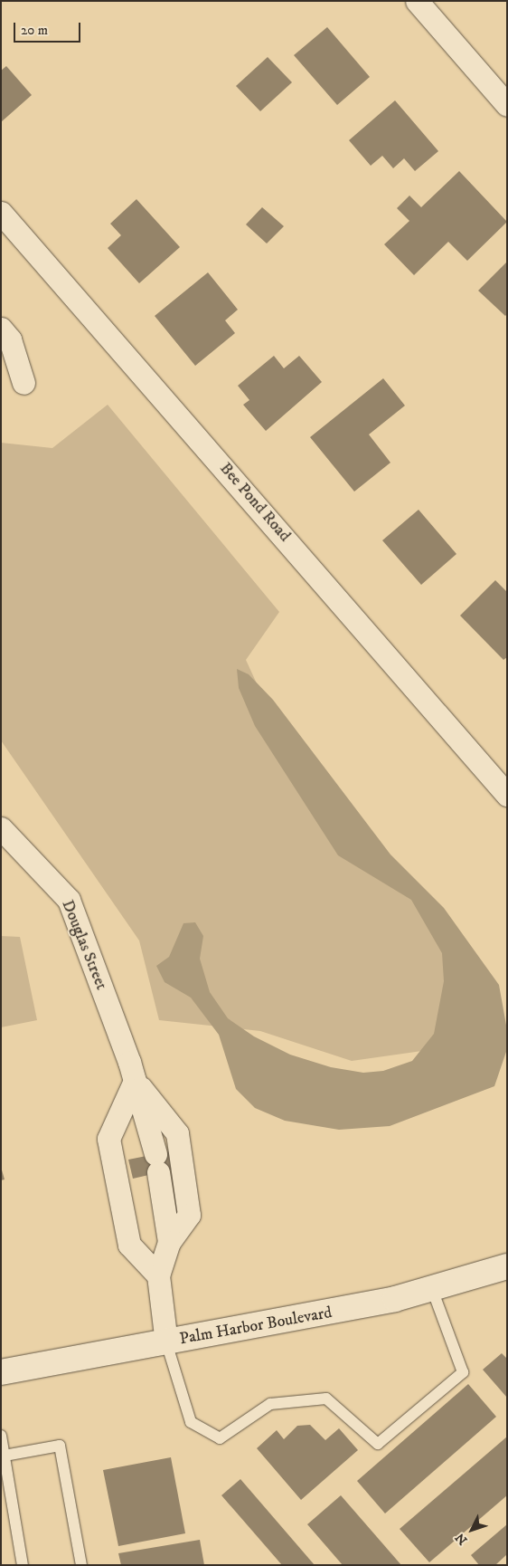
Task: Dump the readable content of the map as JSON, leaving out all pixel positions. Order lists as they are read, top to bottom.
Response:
{
  "streets": {
    "main road": ["Palm Harbor Boulevard"],
    "street": ["Bee Pond Road", "Douglas Street"]
  },
  "crossings": [
    ["Douglas Street", "Palm Harbor Boulevard"]
  ],
  "scale_bar": "20 m",
  "north": "bottom left"
}
